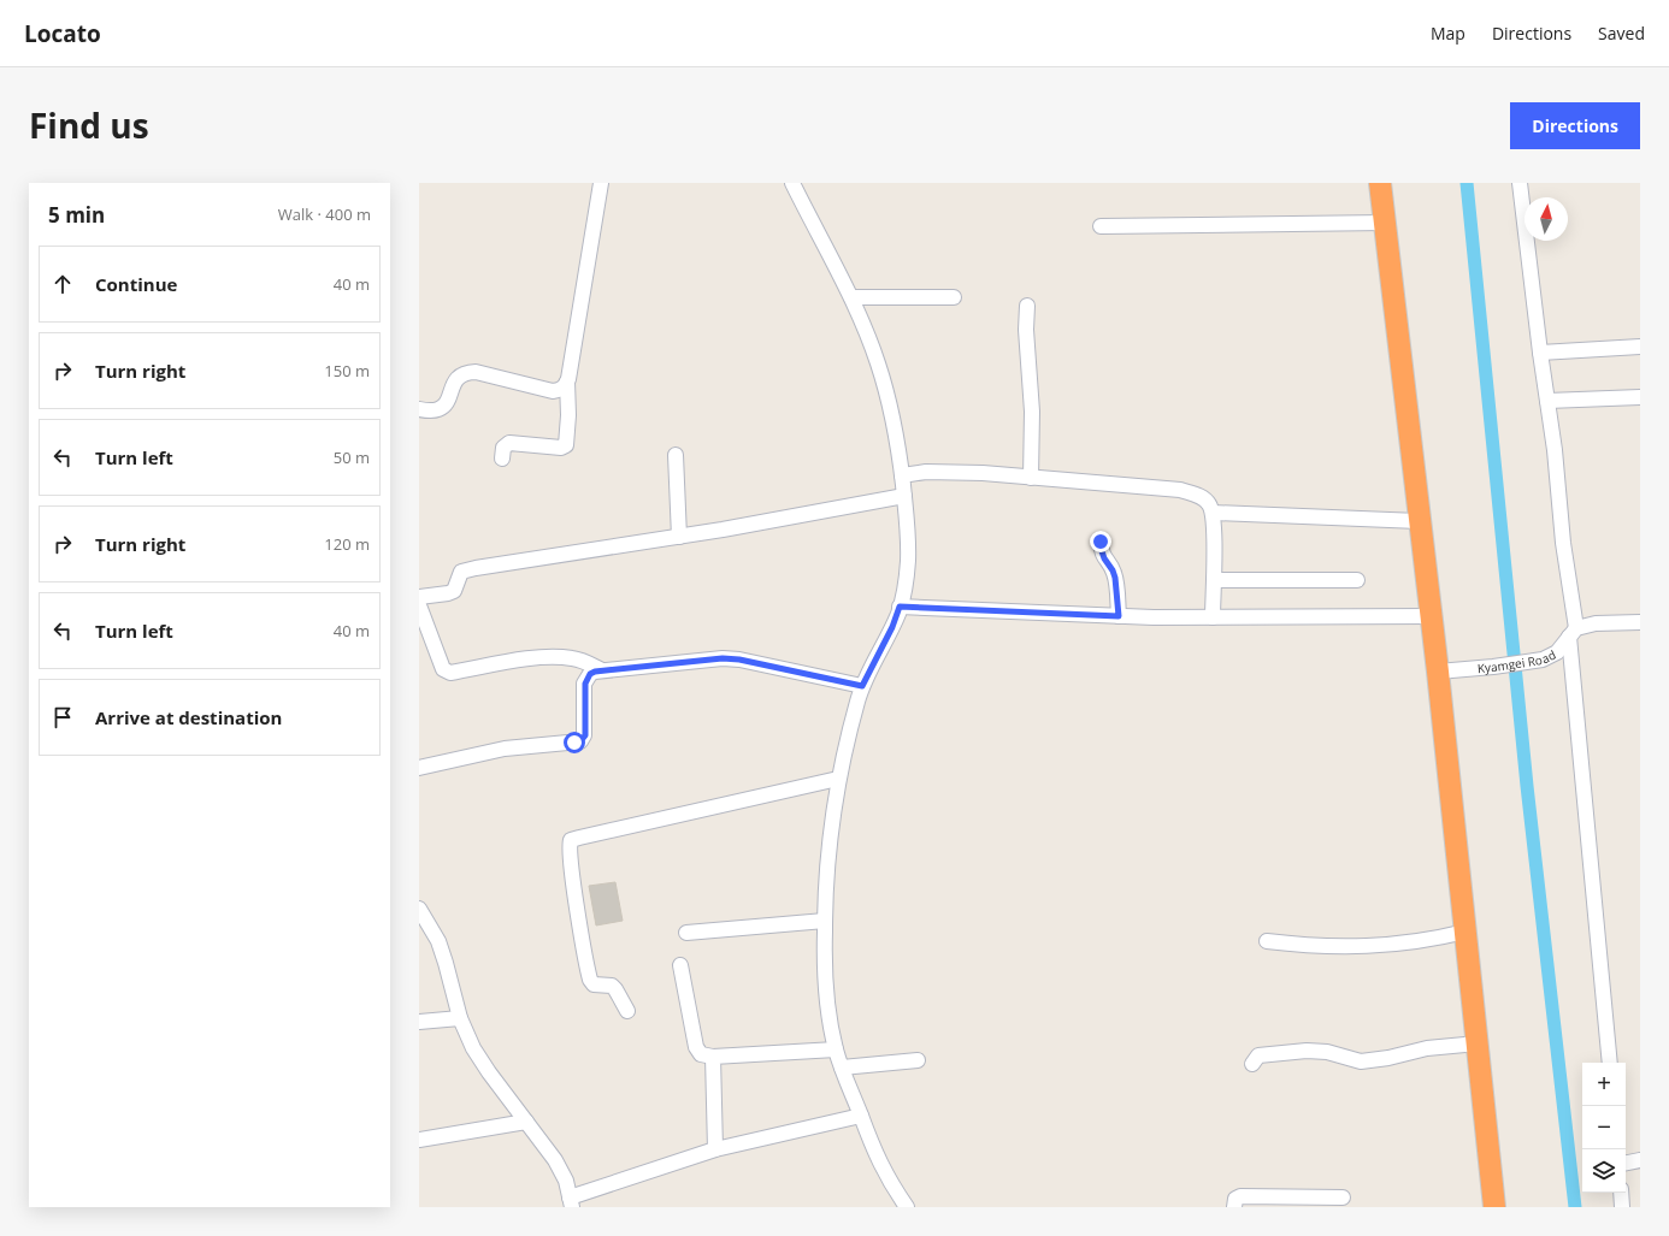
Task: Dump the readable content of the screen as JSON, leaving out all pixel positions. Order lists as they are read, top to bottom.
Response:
{
  "streets": {
    "street": ["Kyamgei Road"]
  },
  "north": "top",
  "page": {
    "header": "Locato",
    "nav": ["Map", "Directions", "Saved"],
    "title": "Find us",
    "buttons": "Directions",
    "heading": ["5 min", "Walk · 400 m"],
    "list": [
      ["Continue", "40 m"],
      ["Turn right", "150 m"],
      ["Turn left", "50 m"],
      ["Turn right", "120 m"],
      ["Turn left", "40 m"],
      "Arrive at destination"
    ],
    "map_buttons": ["+", "−"]
  }
}
